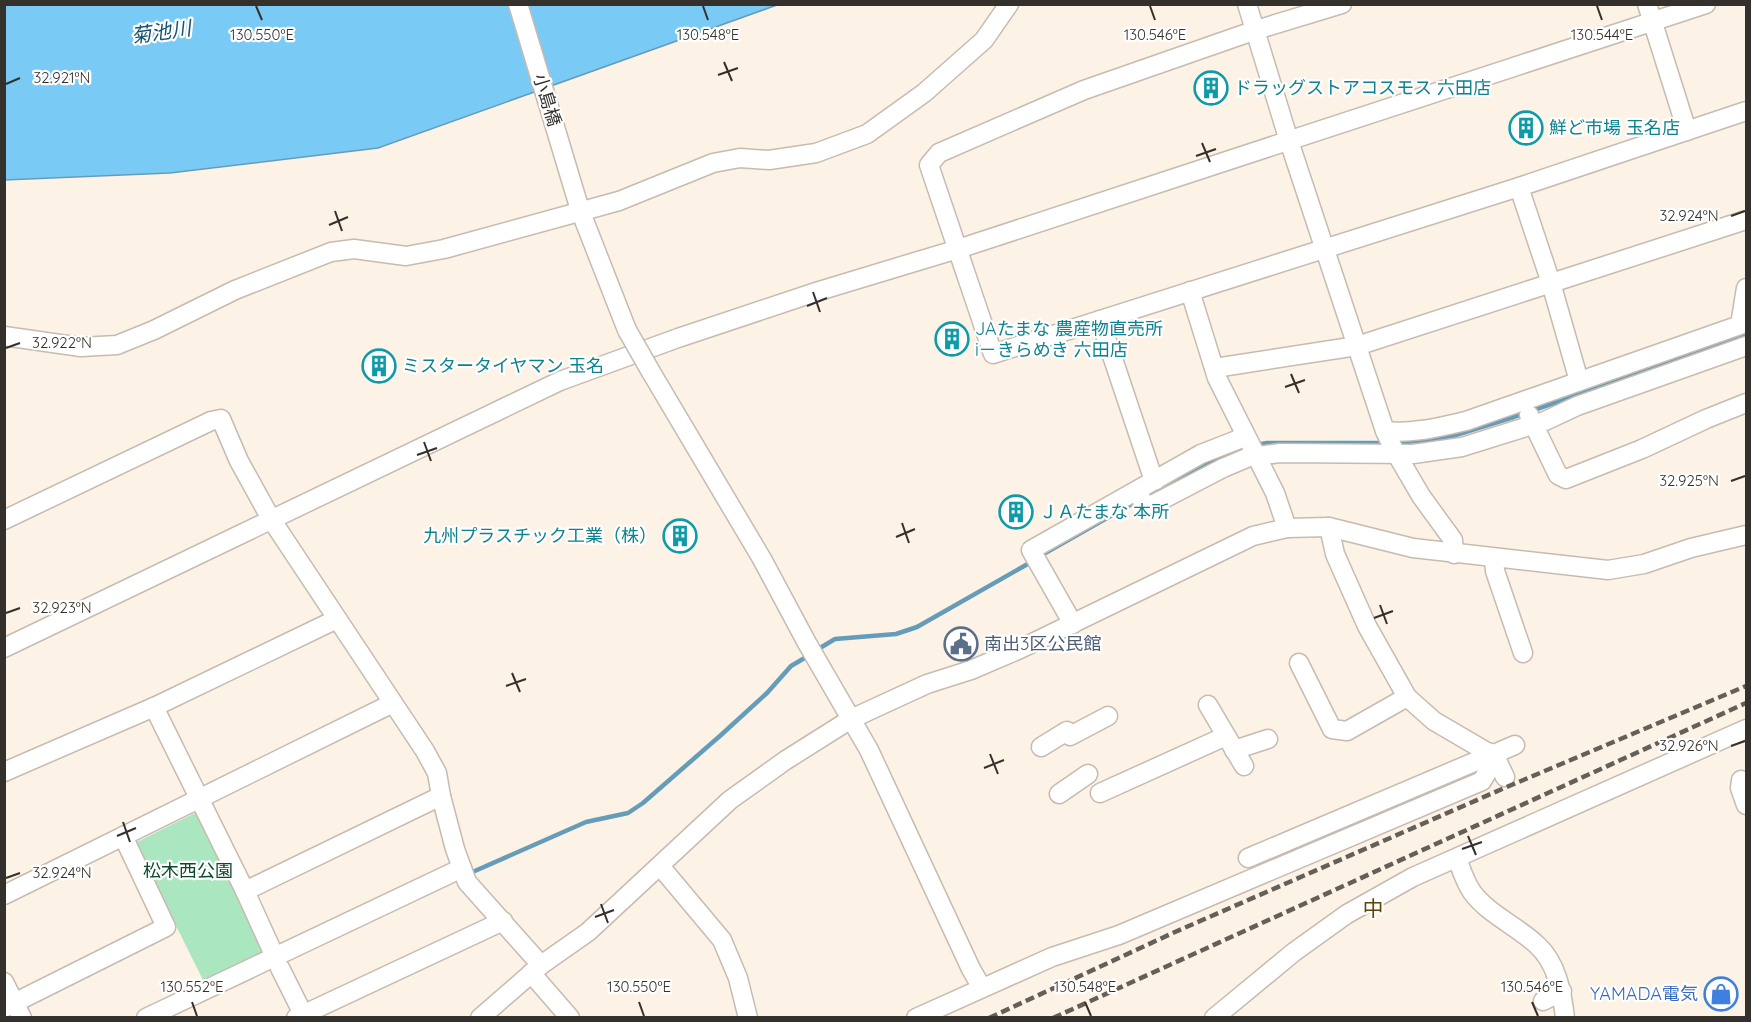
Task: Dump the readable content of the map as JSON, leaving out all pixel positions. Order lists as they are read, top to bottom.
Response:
{
  "streets": {
    "street": ["小島橋"]
  },
  "districts": ["中"],
  "water": ["菊池川"],
  "parks": ["松木西公園"],
  "places": {
    "building": [
      "ドラッグストアコスモス 六田店",
      "鮮ど市場 玉名店",
      "JAたまな 農産物直売所 i－きらめき 六田店",
      "ミスタータイヤマン 玉名",
      "ＪＡたまな 本所",
      "九州プラスチック工業（株）"
    ],
    "public building": ["南出3区公民館"],
    "shop": ["YAMADA電気"]
  },
  "coordinates": [
    "130.550°E",
    "130.548°E",
    "130.546°E",
    "130.544°E",
    "32.921°N",
    "32.924°N",
    "32.922°N",
    "32.925°N",
    "32.923°N",
    "32.926°N",
    "130.552°E"
  ]
}
